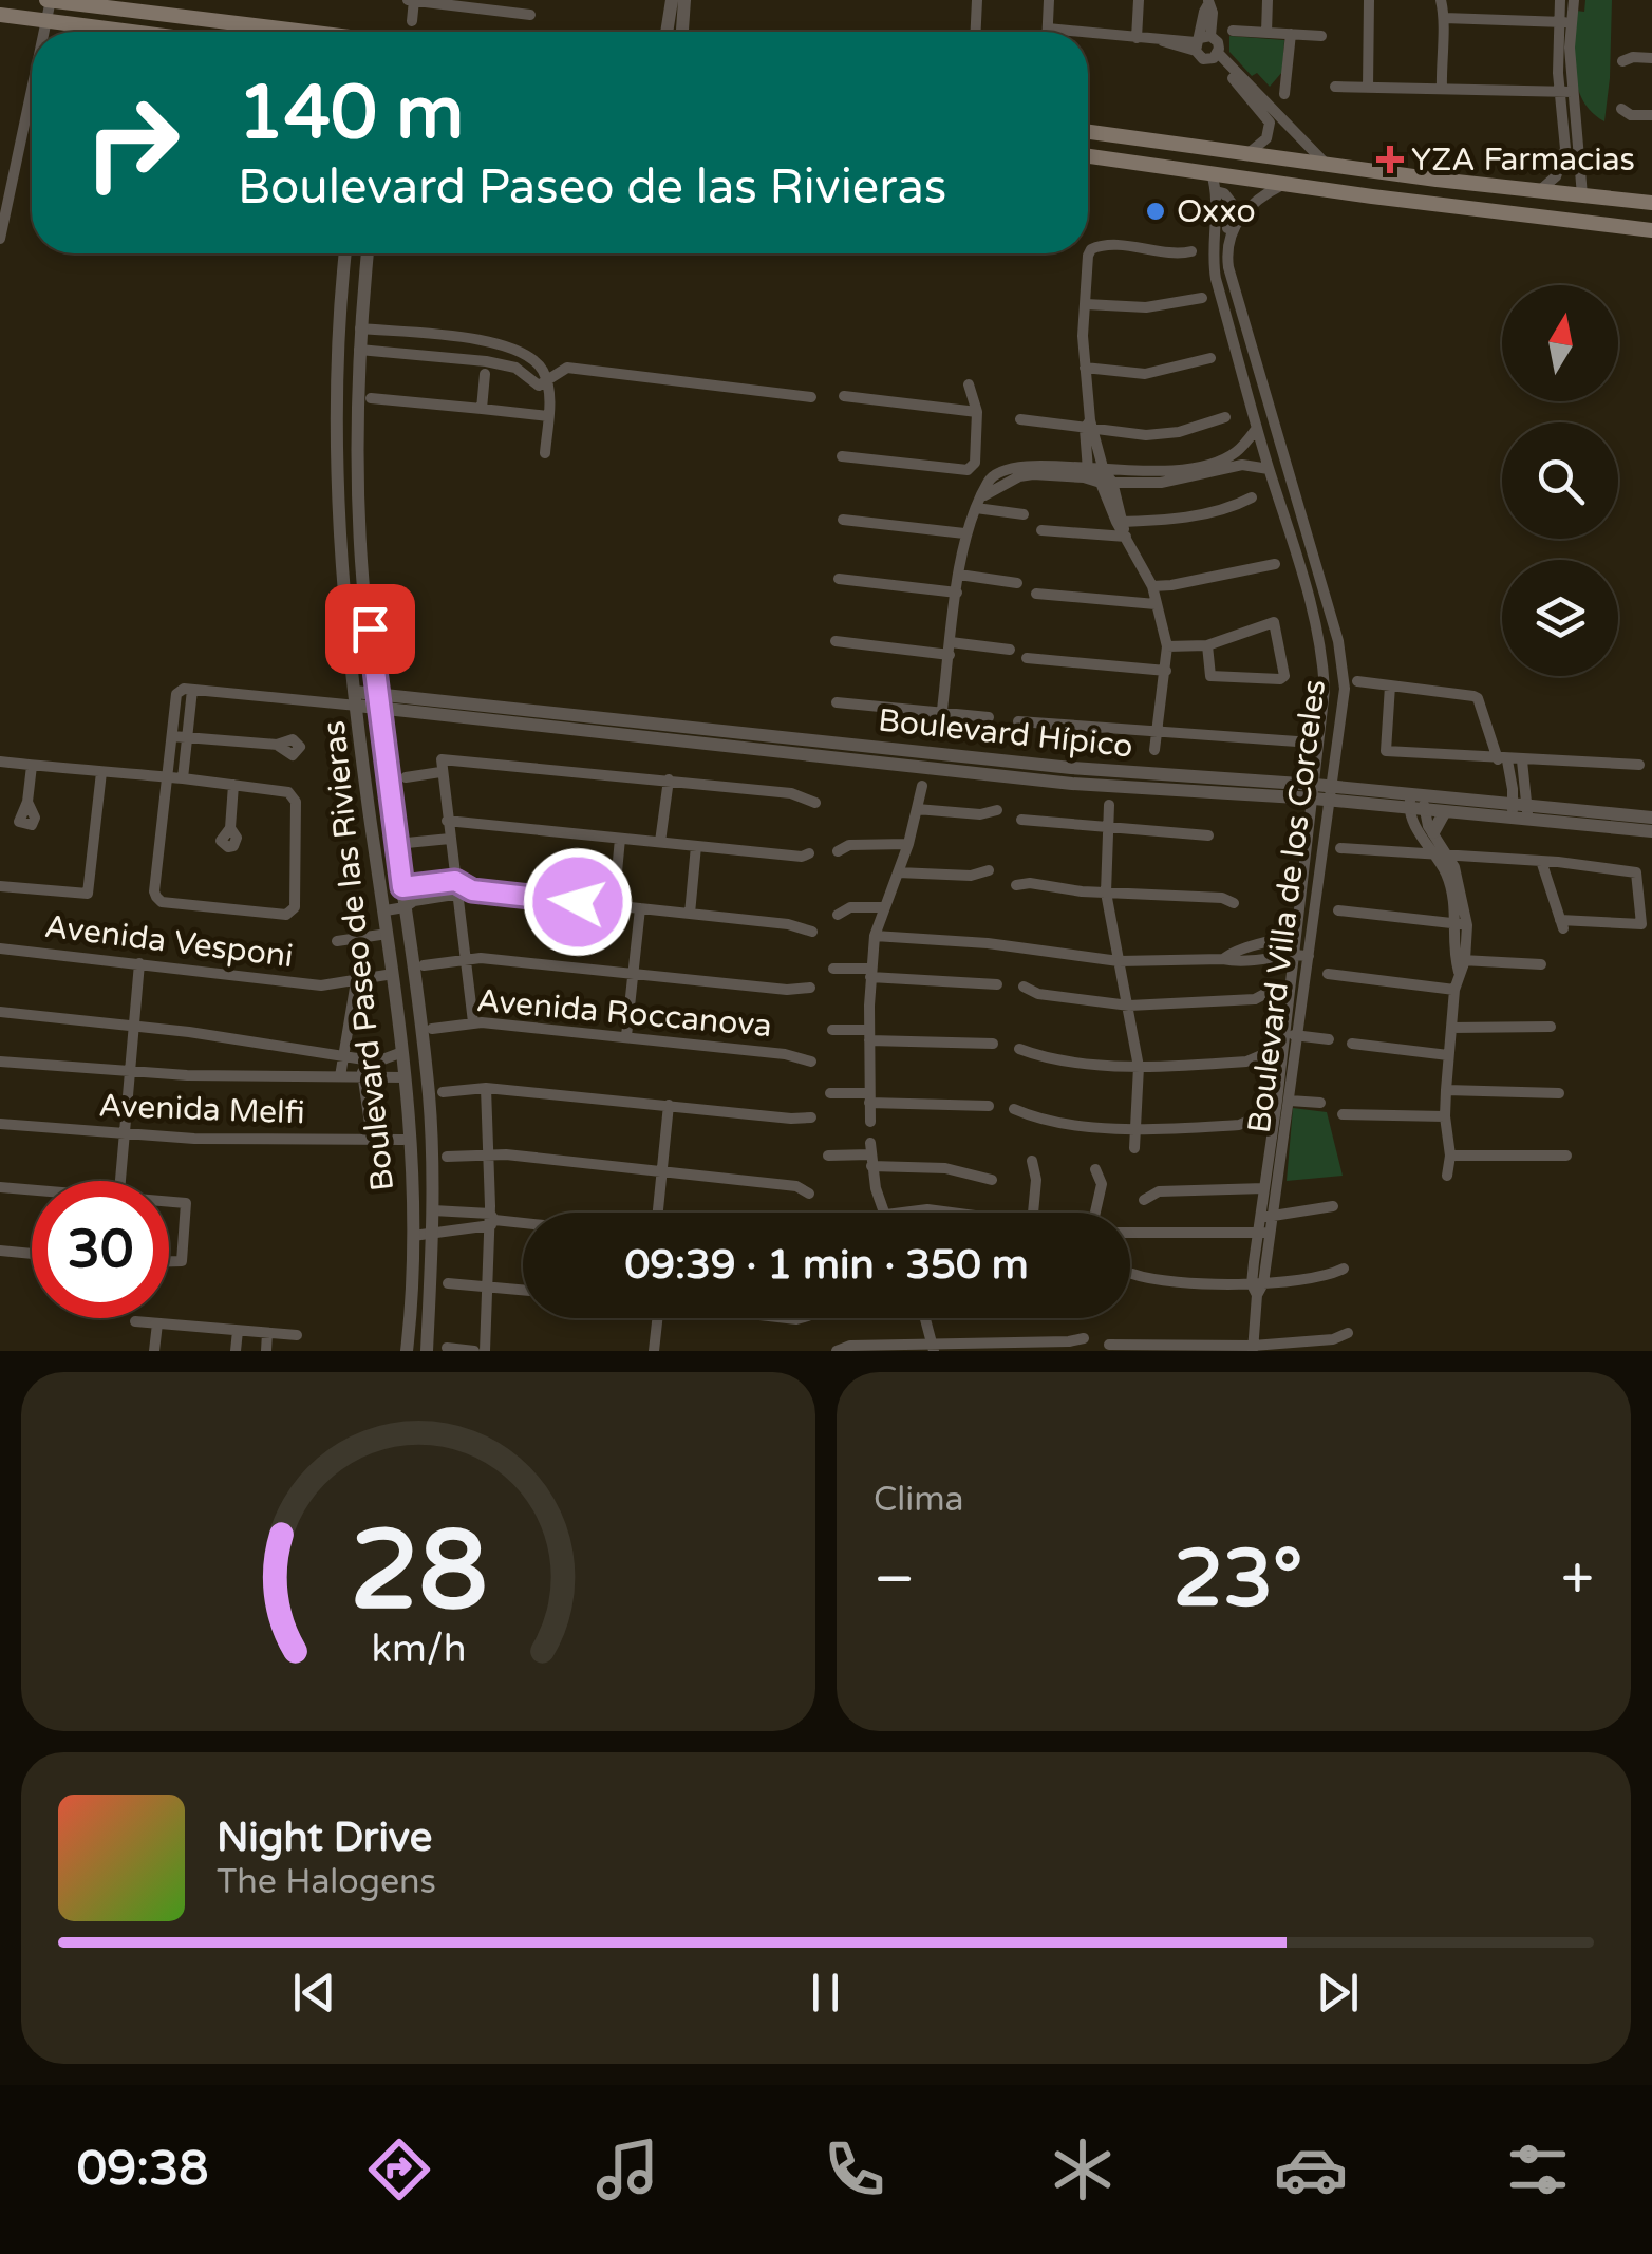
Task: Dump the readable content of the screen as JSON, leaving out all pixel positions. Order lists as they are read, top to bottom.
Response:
{
  "streets": {
    "street": [
      "Boulevard Hípico",
      "Boulevard Villa de los Corceles",
      "Avenida Vesponi",
      "Boulevard Paseo de las Rivieras",
      "Avenida Roccanova",
      "Avenida Melfi"
    ]
  },
  "crossings": [
    ["Boulevard Hípico", "Boulevard Villa de los Corceles"],
    ["Boulevard Hípico", "Boulevard Paseo de las Rivieras"],
    ["Avenida Vesponi", "Boulevard Paseo de las Rivieras"],
    ["Boulevard Paseo de las Rivieras", "Avenida Melfi"]
  ],
  "places": {
    "health": ["YZA Farmacias"],
    "other": ["Oxxo"]
  },
  "north": "top",
  "page": {
    "turn": ["140 m", "Boulevard Paseo de las Rivieras"],
    "limit": "30",
    "trip": "09:39 · 1 min · 350 m",
    "tile": "Clima",
    "heat": ["−", "23°", "+"],
    "song": ["Night Drive", "The Halogens"],
    "tabs": "09:38",
    "gauge": ["28", "km/h"]
  }
}
